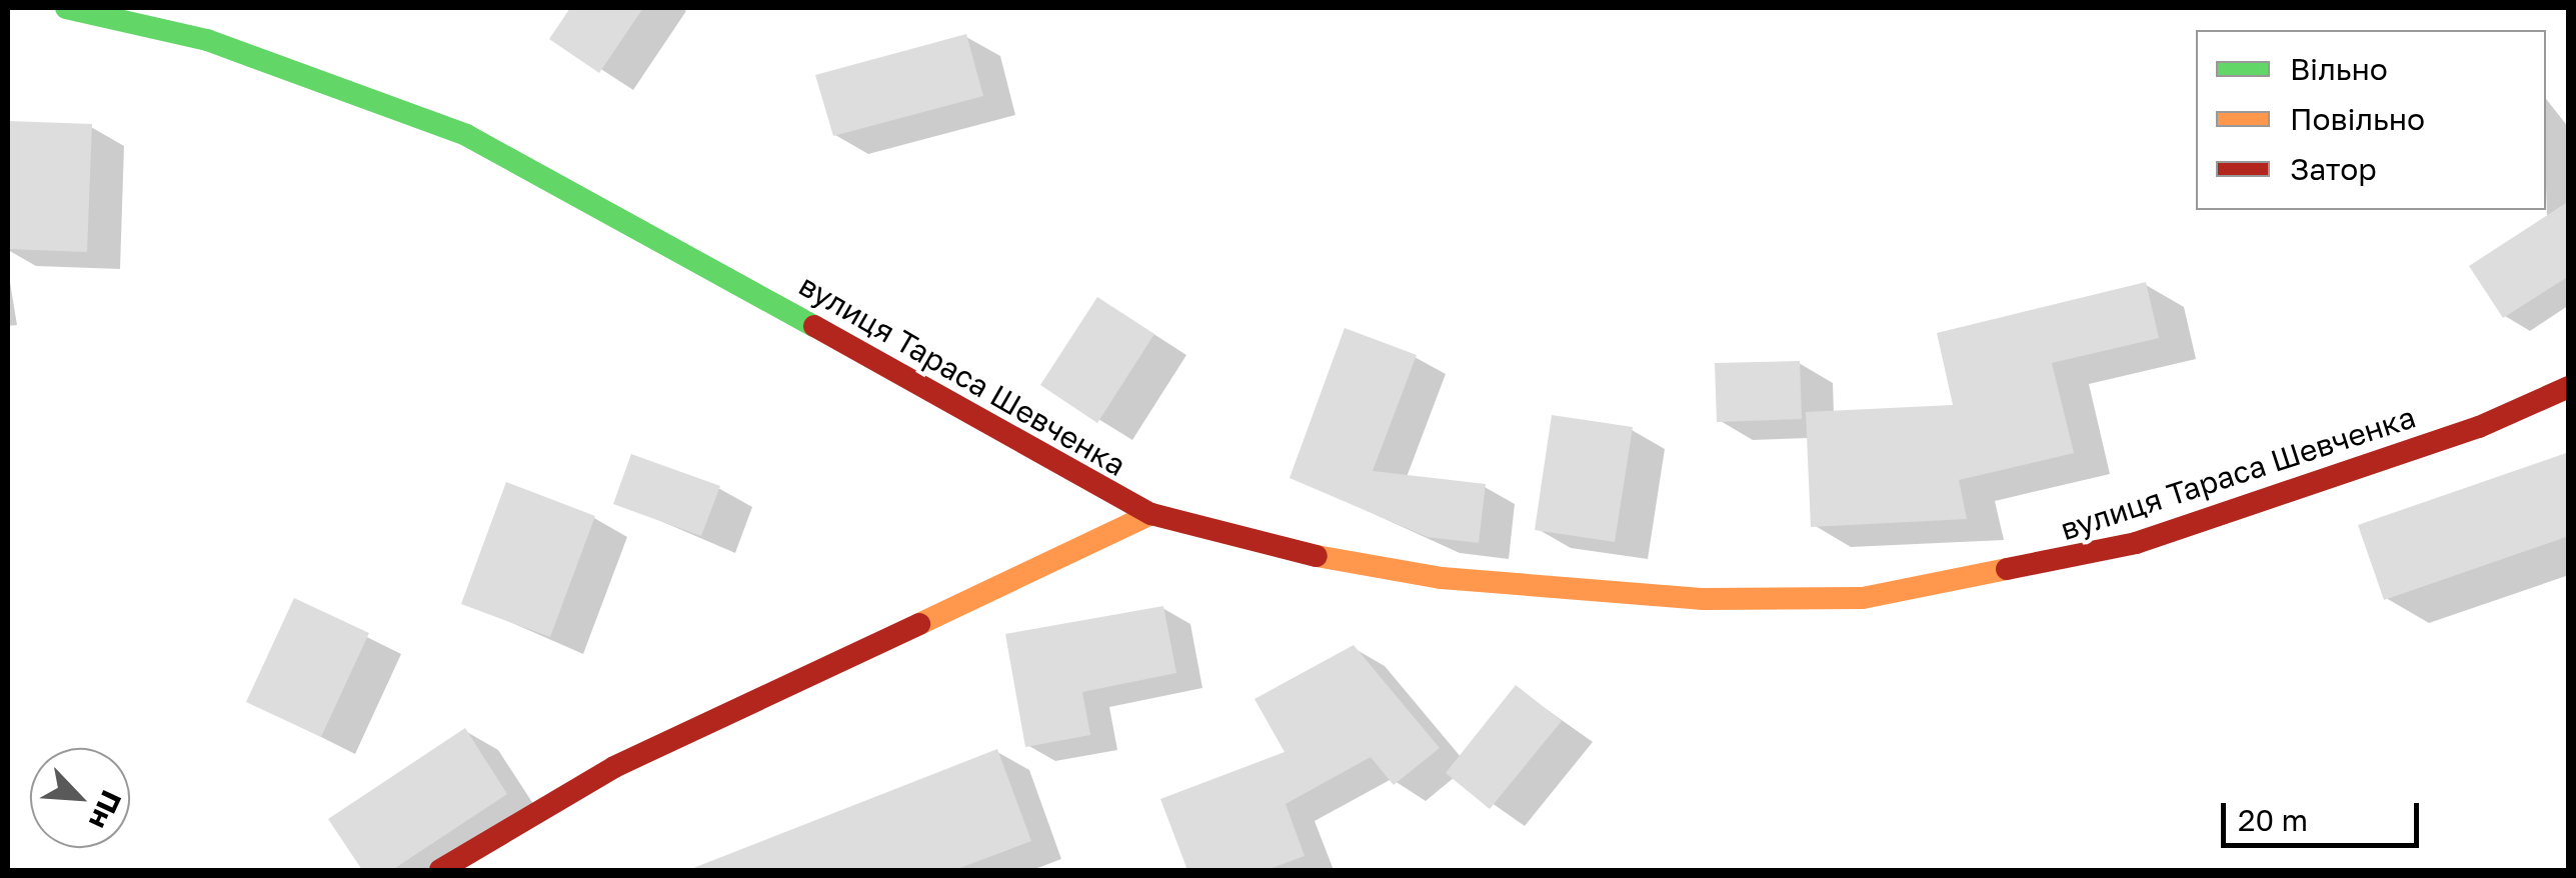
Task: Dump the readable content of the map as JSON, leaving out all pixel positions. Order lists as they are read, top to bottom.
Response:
{
  "streets": {
    "street": ["вулиця Тараса Шевченка"]
  },
  "legend": ["Вільно", "Повільно", "Затор"],
  "scale_bar": "20 m",
  "north": "bottom right"
}
